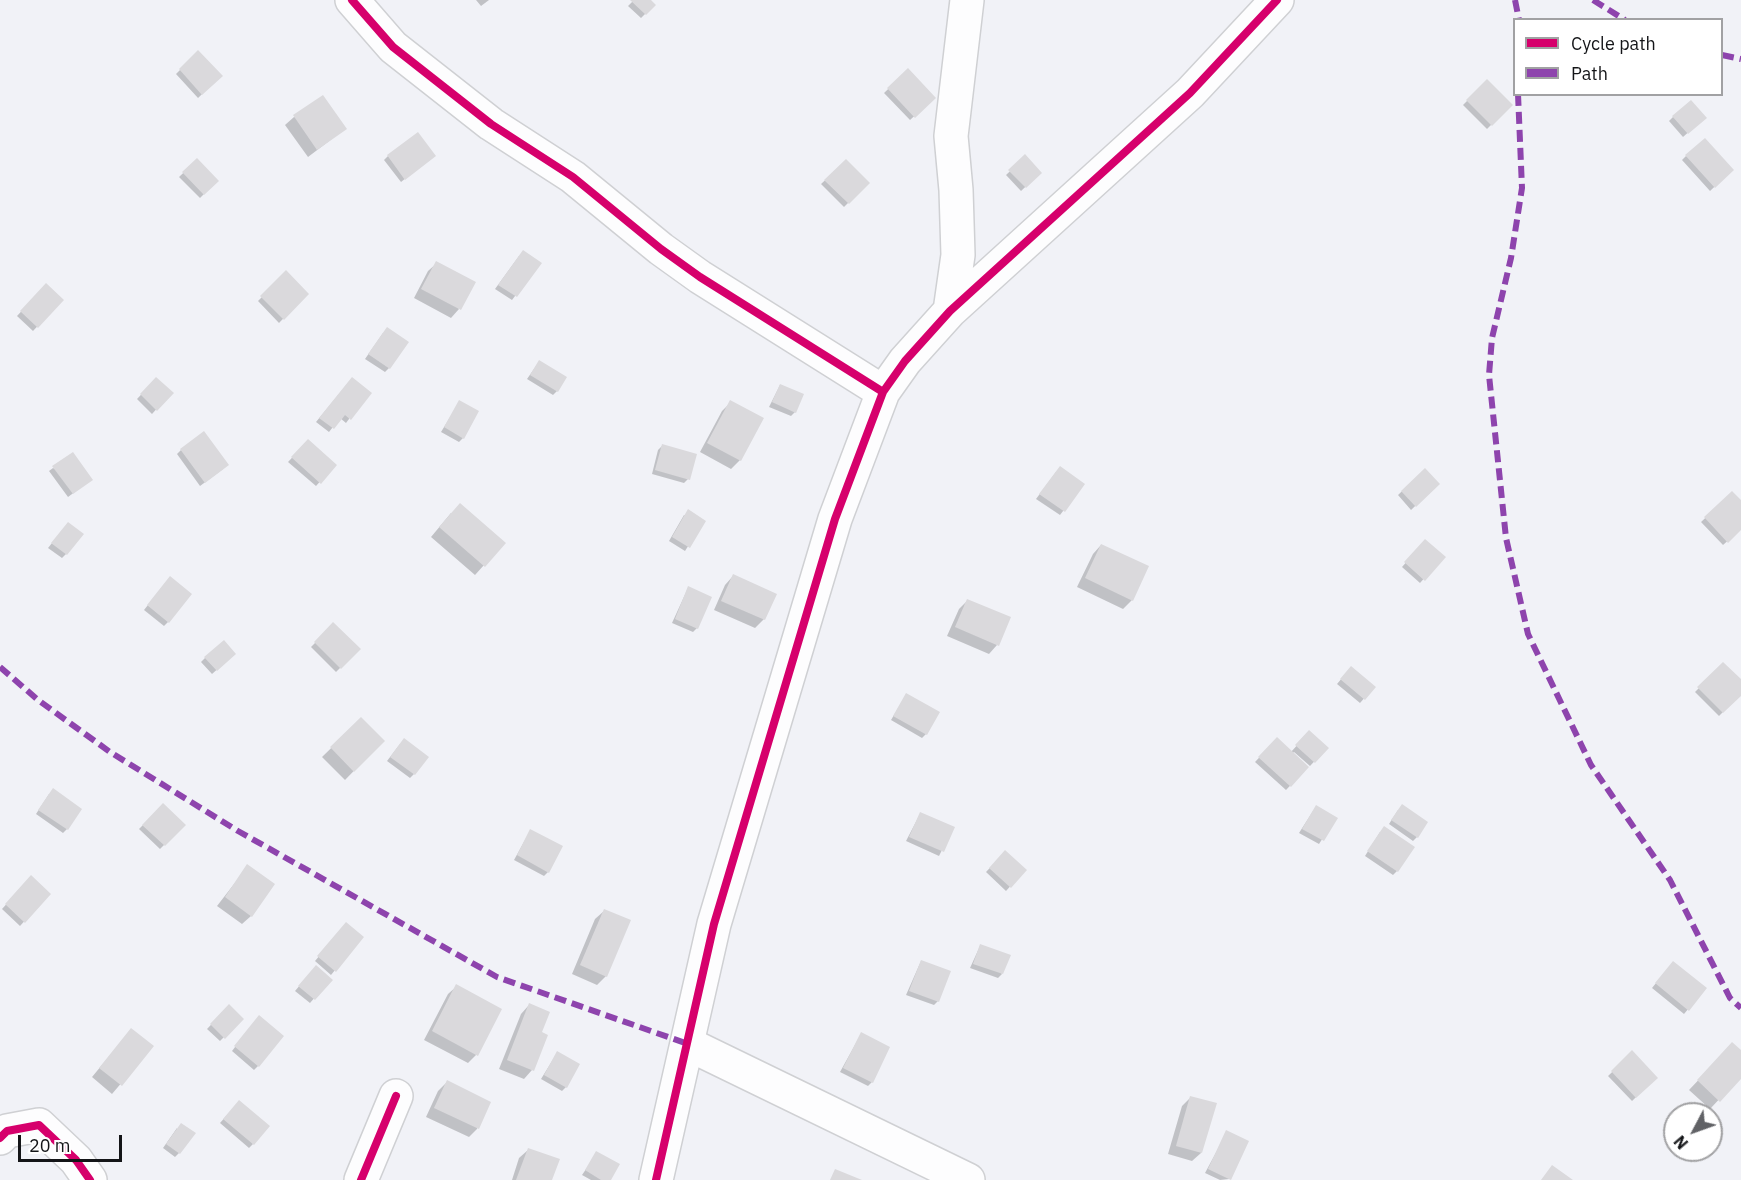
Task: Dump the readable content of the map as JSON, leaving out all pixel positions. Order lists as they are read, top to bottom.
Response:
{
  "legend": ["Cycle path", "Path"],
  "scale_bar": "20 m",
  "north": "bottom left"
}
